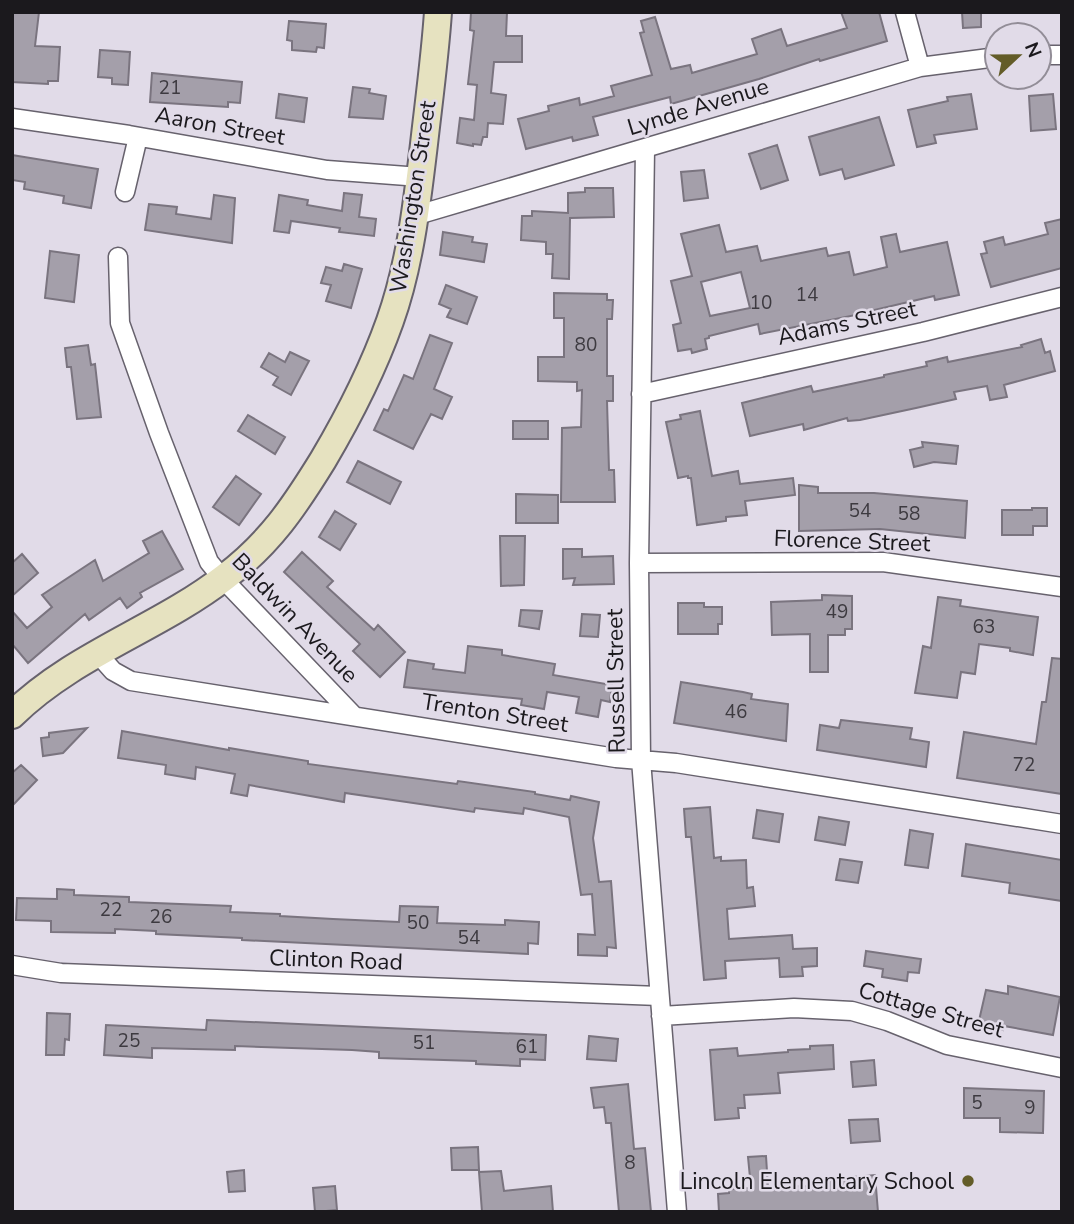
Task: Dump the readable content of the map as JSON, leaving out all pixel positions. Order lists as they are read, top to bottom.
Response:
{
  "streets": {
    "main road": ["Washington Street"],
    "street": [
      "Lynde Avenue",
      "Aaron Street",
      "Adams Street",
      "Florence Street",
      "Baldwin Avenue",
      "Russell Street",
      "Trenton Street",
      "Clinton Road",
      "Cottage Street"
    ]
  },
  "crossings": [
    ["Lynde Avenue", "Washington Street"],
    ["Lynde Avenue", "Russell Street"],
    ["Aaron Street", "Washington Street"],
    ["Washington Street", "Baldwin Avenue"],
    ["Washington Street", "Trenton Street"],
    ["Adams Street", "Russell Street"],
    ["Florence Street", "Russell Street"],
    ["Baldwin Avenue", "Trenton Street"],
    ["Russell Street", "Trenton Street"],
    ["Russell Street", "Clinton Road"],
    ["Russell Street", "Cottage Street"]
  ],
  "places": ["Lincoln Elementary School"],
  "house_numbers": [
    "21",
    "14",
    "10",
    "80",
    "54",
    "58",
    "49",
    "63",
    "46",
    "72",
    "22",
    "26",
    "50",
    "54",
    "25",
    "51",
    "61",
    "5",
    "9",
    "8"
  ],
  "north": "right"
}
